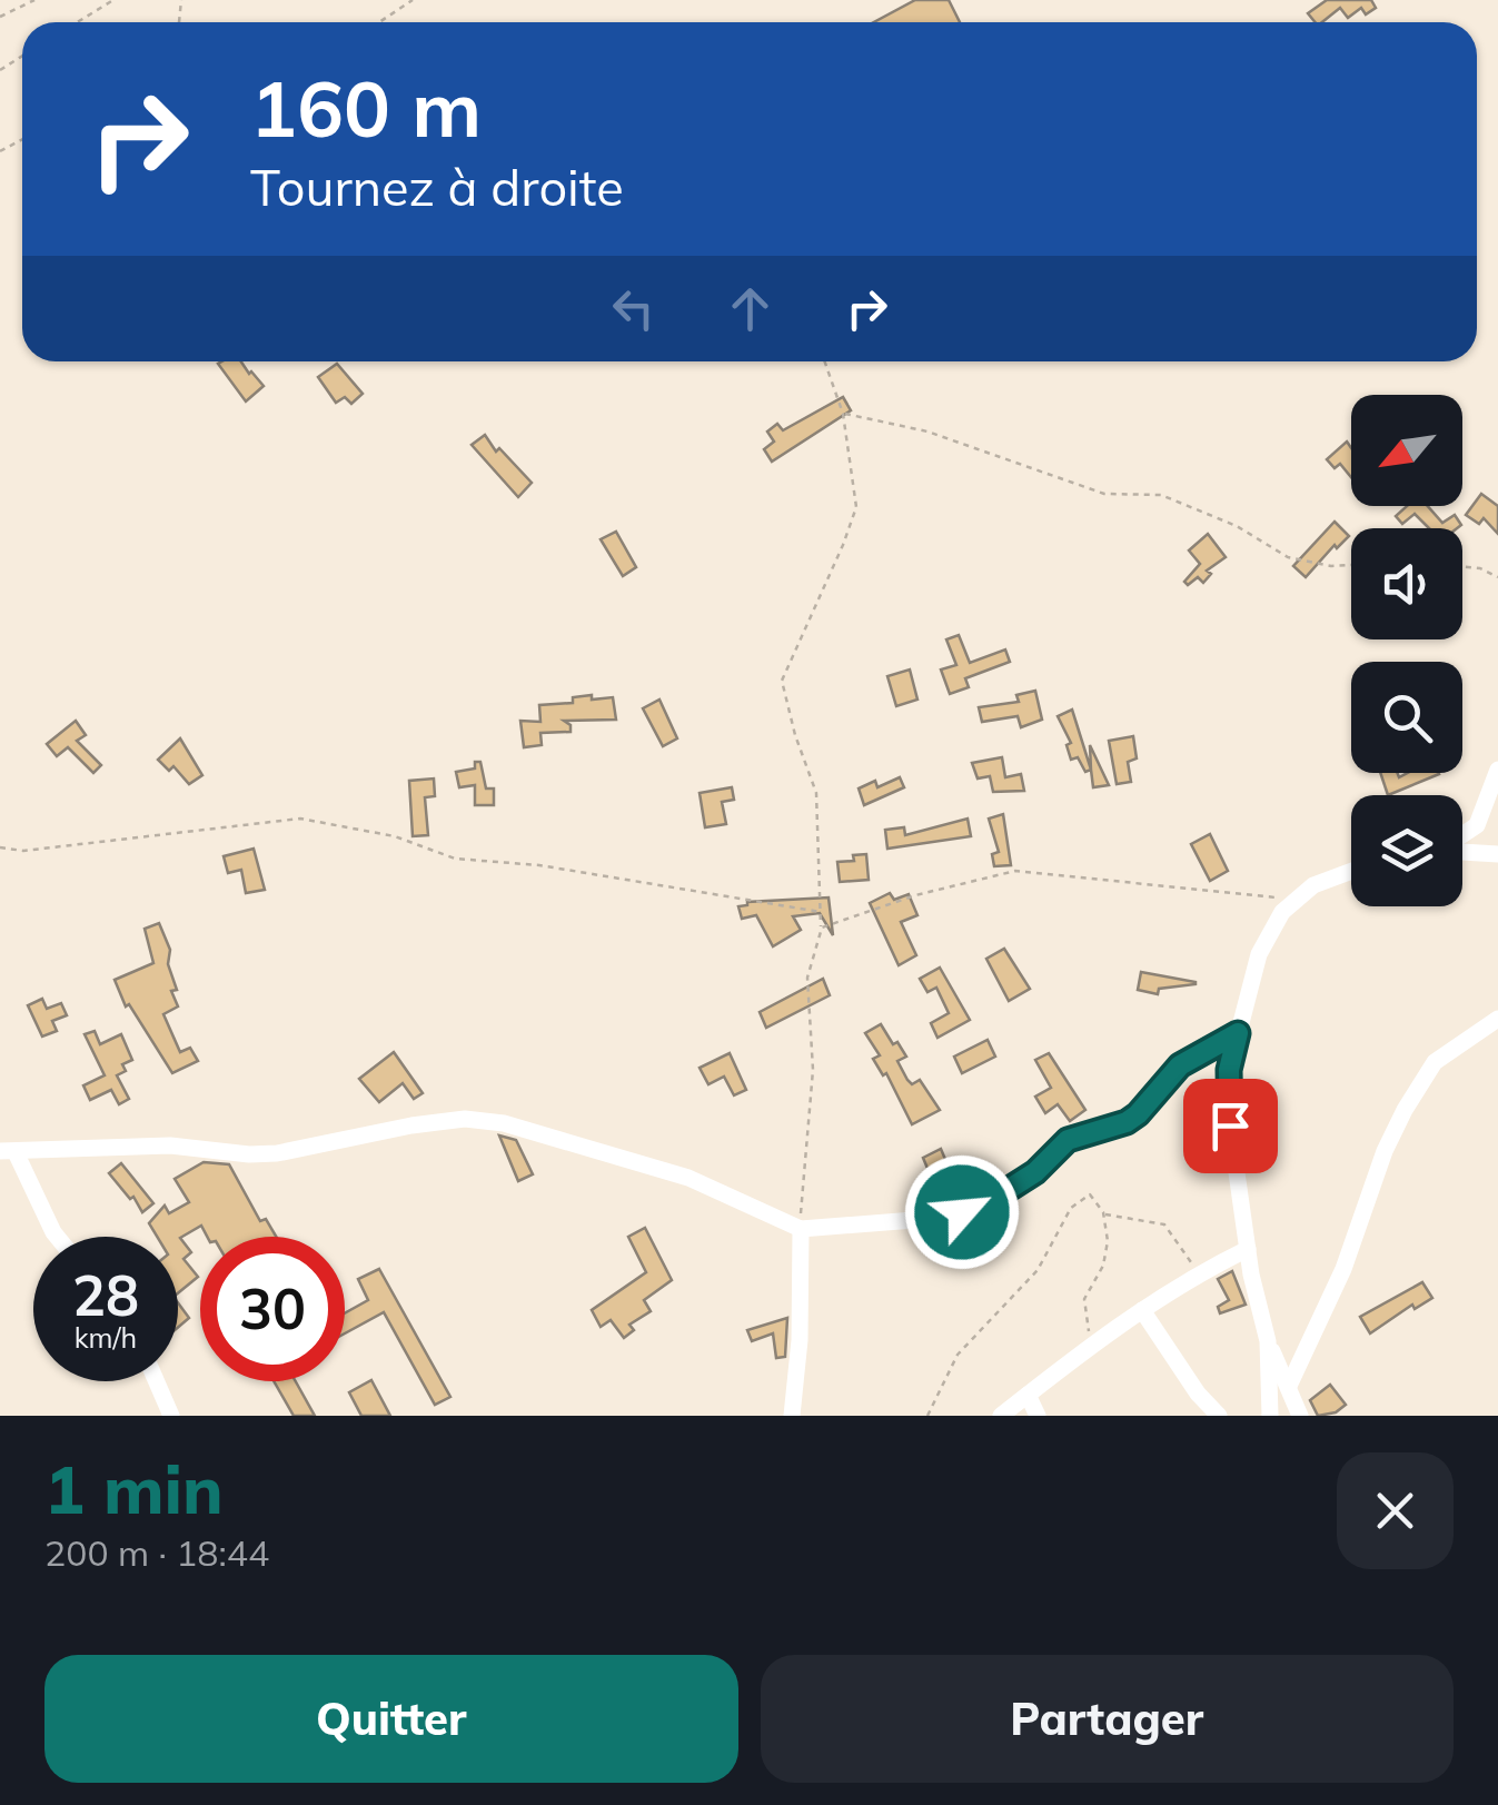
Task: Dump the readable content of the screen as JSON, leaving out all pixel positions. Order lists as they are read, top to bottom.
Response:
{
  "north": "bottom left",
  "page": {
    "turn": ["160 m", "Tournez à droite"],
    "speed": "28 km/h",
    "limit": "30",
    "heading": ["1 min", "200 m · 18:44"],
    "buttons": ["Quitter", "Partager"]
  }
}
